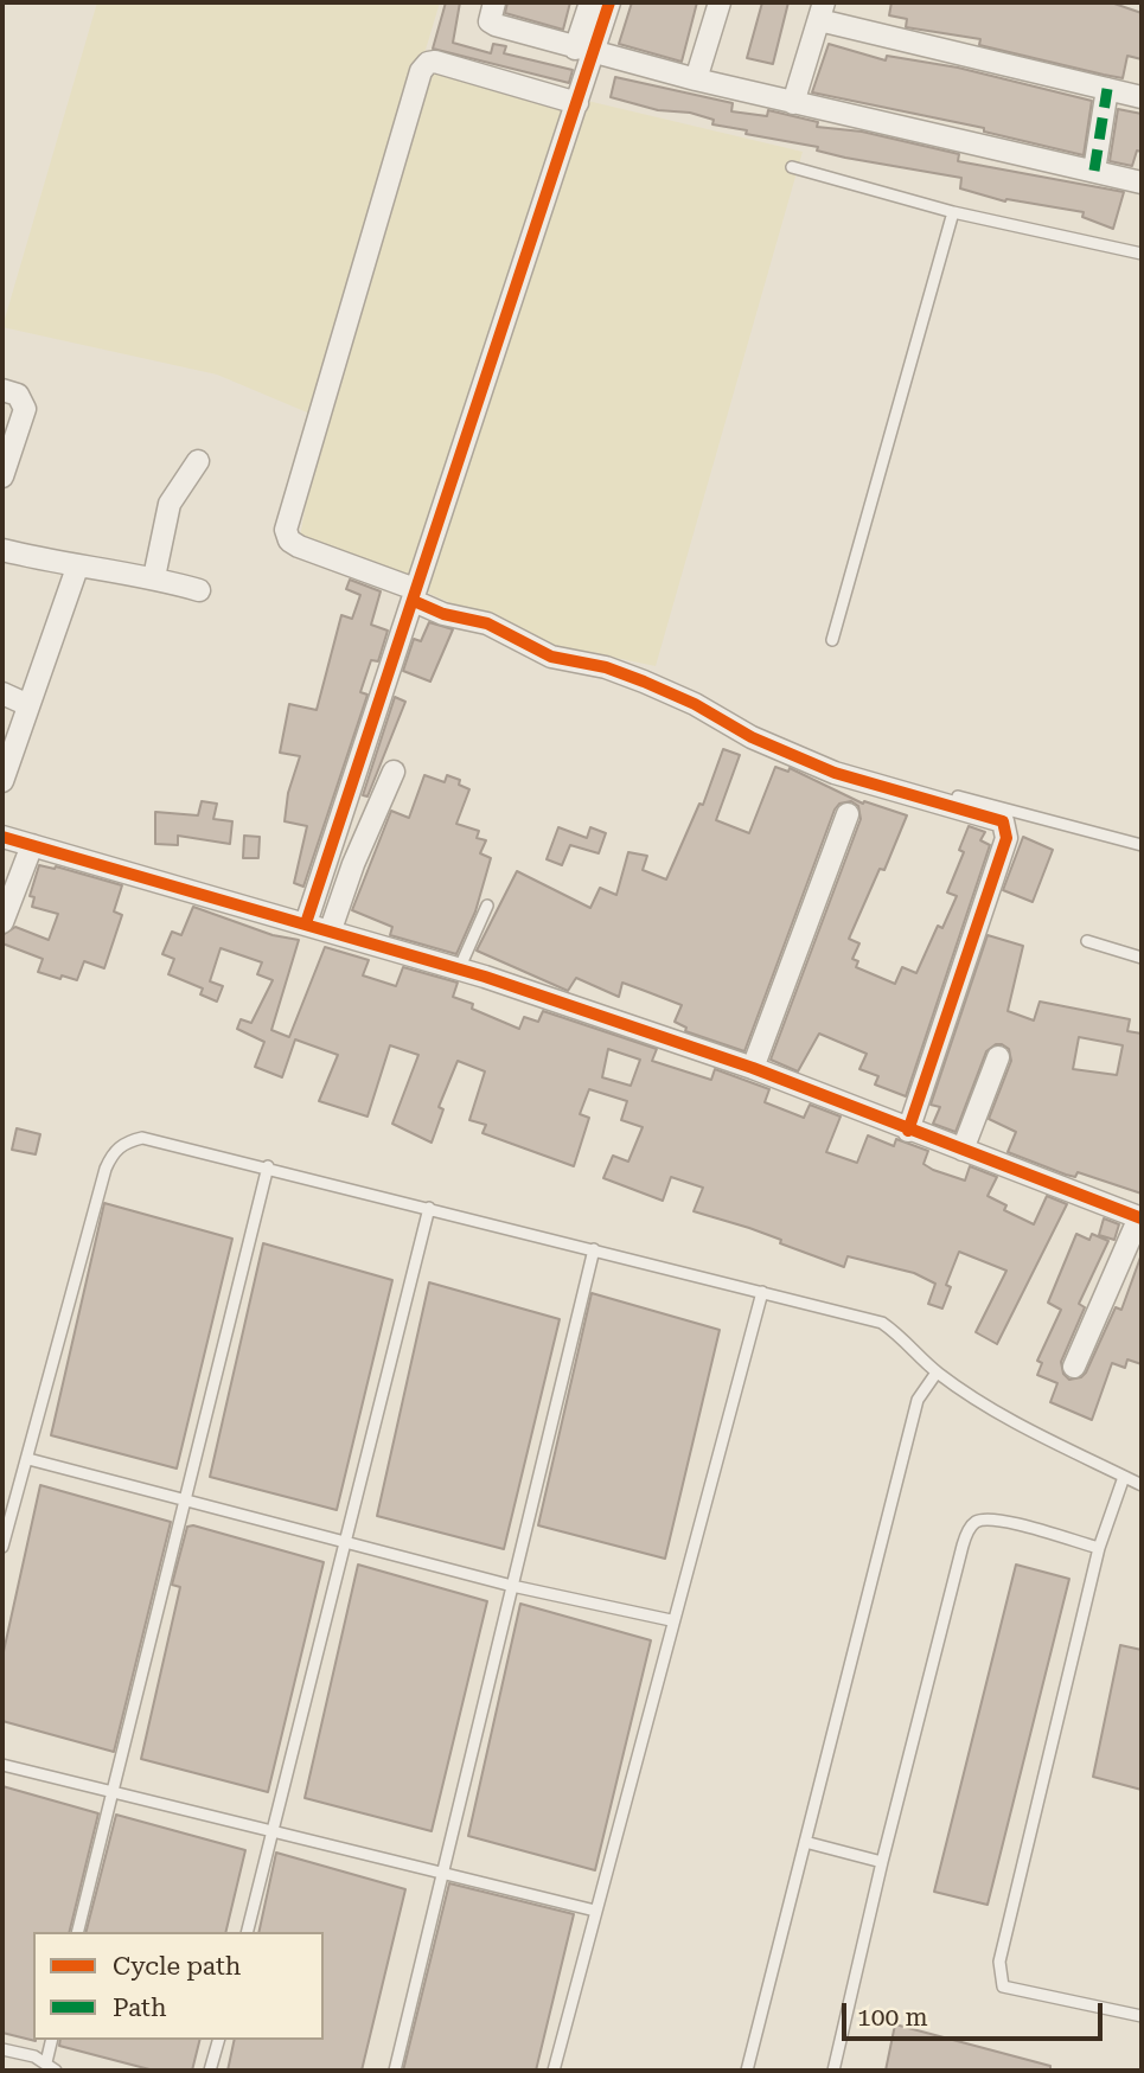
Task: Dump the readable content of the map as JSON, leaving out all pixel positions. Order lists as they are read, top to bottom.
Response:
{
  "legend": ["Cycle path", "Path"],
  "scale_bar": "100 m"
}
